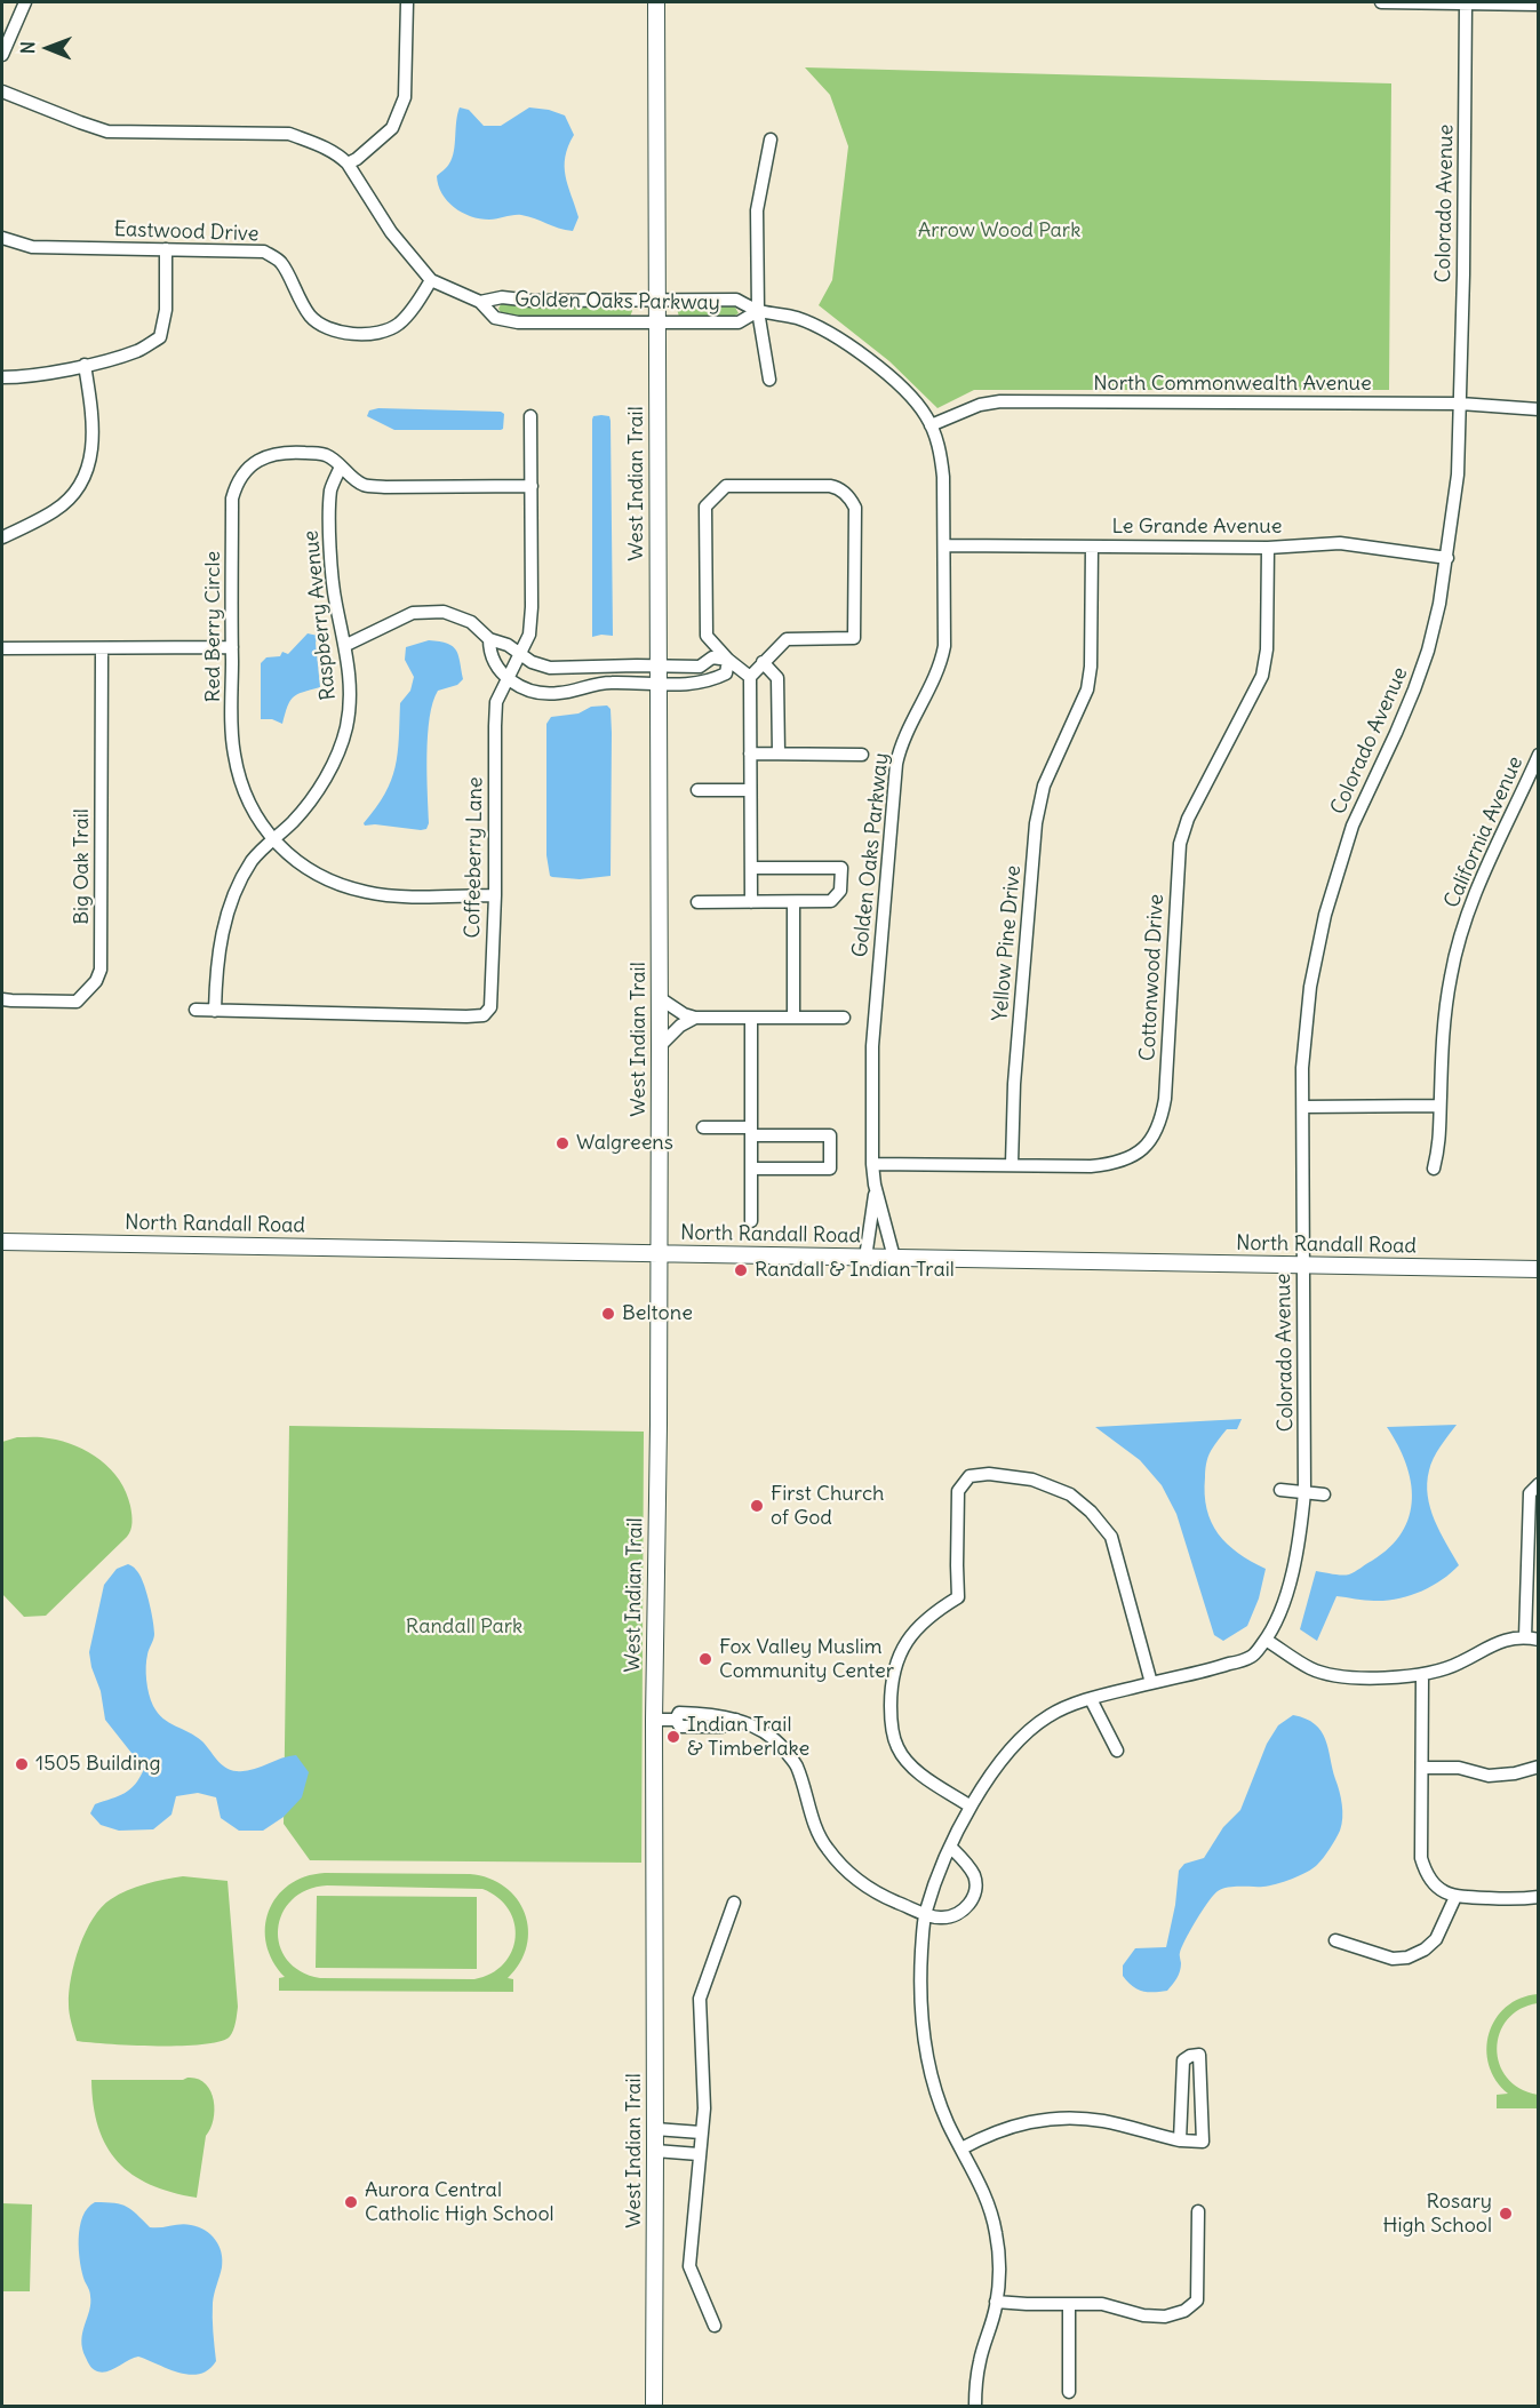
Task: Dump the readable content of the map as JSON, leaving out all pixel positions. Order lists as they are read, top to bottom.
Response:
{
  "streets": {
    "main road": ["West Indian Trail", "North Randall Road"],
    "street": [
      "Colorado Avenue",
      "Eastwood Drive",
      "Golden Oaks Parkway",
      "North Commonwealth Avenue",
      "Le Grande Avenue",
      "Raspberry Avenue",
      "Red Berry Circle",
      "California Avenue",
      "Coffeeberry Lane",
      "Big Oak Trail",
      "Yellow Pine Drive",
      "Cottonwood Drive"
    ]
  },
  "crossings": [
    ["Colorado Avenue", "North Commonwealth Avenue"],
    ["Colorado Avenue", "Le Grande Avenue"],
    ["Colorado Avenue", "North Randall Road"],
    ["Eastwood Drive", "Golden Oaks Parkway"],
    ["Golden Oaks Parkway", "North Commonwealth Avenue"],
    ["Golden Oaks Parkway", "West Indian Trail"],
    ["Golden Oaks Parkway", "Le Grande Avenue"],
    ["Golden Oaks Parkway", "Cottonwood Drive"],
    ["Golden Oaks Parkway", "North Randall Road"],
    ["West Indian Trail", "North Randall Road"],
    ["Le Grande Avenue", "Yellow Pine Drive"],
    ["Le Grande Avenue", "Cottonwood Drive"],
    ["Raspberry Avenue", "Red Berry Circle"],
    ["Raspberry Avenue", "Coffeeberry Lane"],
    ["Red Berry Circle", "Coffeeberry Lane"],
    ["Yellow Pine Drive", "Cottonwood Drive"]
  ],
  "parks": ["Arrow Wood Park", "Randall Park"],
  "places": [
    "Walgreens",
    "Randall & Indian Trail",
    "Beltone",
    "First Church of God",
    "Fox Valley Muslim Community Center",
    "Indian Trail & Timberlake",
    "1505 Building",
    "Aurora Central Catholic High School",
    "Rosary High School"
  ],
  "north": "left"
}
